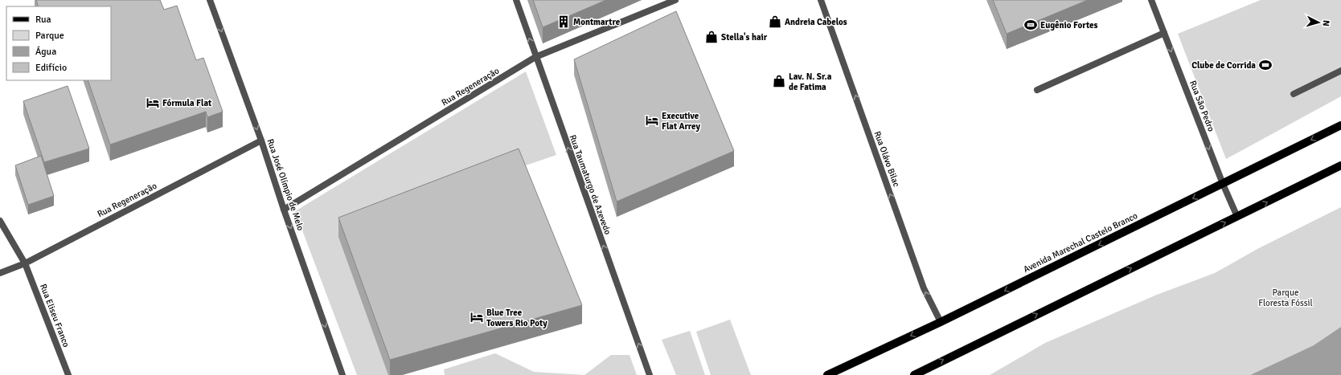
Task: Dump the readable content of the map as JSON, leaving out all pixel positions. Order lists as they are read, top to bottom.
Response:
{
  "streets": {
    "main road": ["Avenida Marechal Castelo Branco"],
    "street": [
      "Rua Regeneração",
      "Rua São Pedro",
      "Rua Olávo Bilac",
      "Rua José Olímpio de Melo",
      "Rua Taumaturgo de Azevedo",
      "Rua Eliseu Franco"
    ]
  },
  "crossings": [
    ["Rua Regeneração", "Rua José Olímpio de Melo"],
    ["Rua Regeneração", "Rua Taumaturgo de Azevedo"],
    ["Rua Regeneração", "Rua Eliseu Franco"],
    ["Rua São Pedro", "Avenida Marechal Castelo Branco"],
    ["Rua Olávo Bilac", "Avenida Marechal Castelo Branco"]
  ],
  "one_way": [
    "Rua São Pedro",
    "Rua Olávo Bilac",
    "Rua José Olímpio de Melo",
    "Rua Taumaturgo de Azevedo"
  ],
  "parks": ["Parque Floresta Fóssil"],
  "places": {
    "building": ["Montmartre"],
    "shop": ["Andreia Cabelos", "Stella's hair", "Lav. N. Sr.a de Fatima"],
    "sports": ["Eugênio Fortes", "Clube de Corrida"],
    "hotel": ["Fórmula Flat", "Executive Flat Arrey", "Blue Tree Towers Rio Poty"]
  },
  "legend": [
    "Rua",
    "Parque",
    "Água",
    "Edifício"
  ],
  "north": "right"
}
